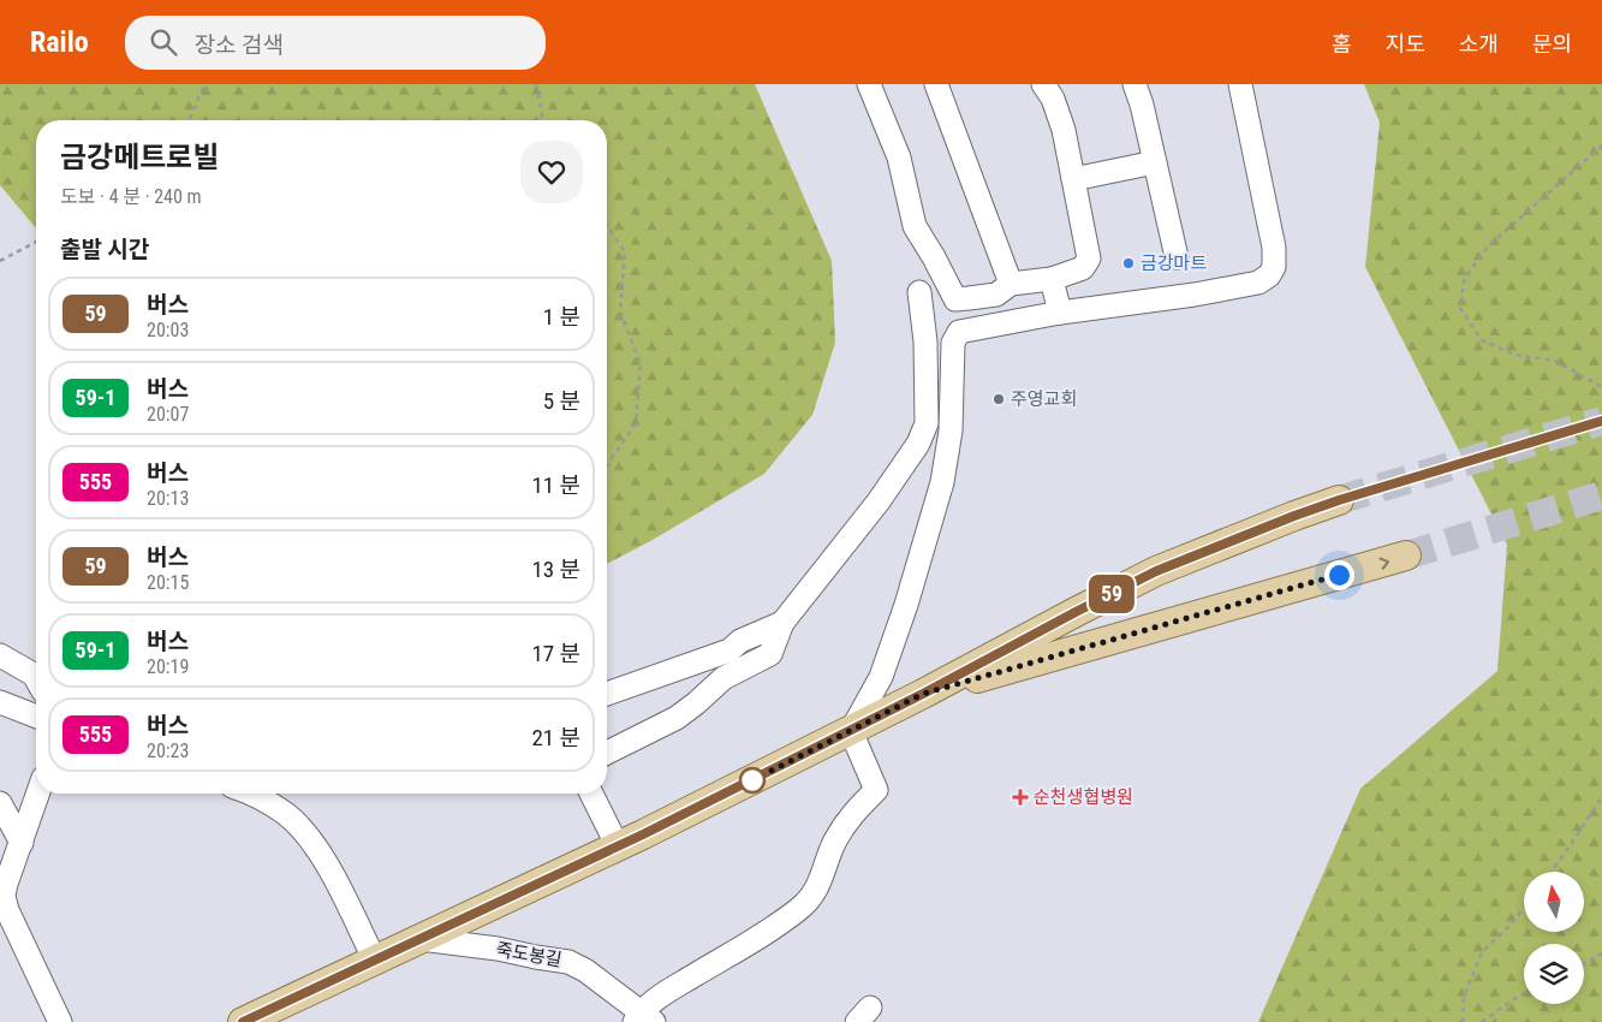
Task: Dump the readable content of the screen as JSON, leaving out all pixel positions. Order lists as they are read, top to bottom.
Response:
{
  "streets": {
    "street": ["죽도봉길"]
  },
  "places": {
    "other": ["금강마트", "주영교회"],
    "health": ["순천생협병원"]
  },
  "lines": ["bus line 59"],
  "north": "top",
  "page": {
    "header": "Railo",
    "search": "장소 검색",
    "nav": [
      "홈",
      "지도",
      "소개",
      "문의"
    ],
    "on_map": "59",
    "heading": [
      ["금강메트로빌", "도보 · 4 분 · 240 m"],
      "출발 시간"
    ],
    "list": [
      {
        "mark": "59",
        "name": "버스",
        "note": "20:03",
        "value": "1 분"
      },
      {
        "mark": "59-1",
        "name": "버스",
        "note": "20:07",
        "value": "5 분"
      },
      {
        "mark": "555",
        "name": "버스",
        "note": "20:13",
        "value": "11 분"
      },
      {
        "mark": "59",
        "name": "버스",
        "note": "20:15",
        "value": "13 분"
      },
      {
        "mark": "59-1",
        "name": "버스",
        "note": "20:19",
        "value": "17 분"
      },
      {
        "mark": "555",
        "name": "버스",
        "note": "20:23",
        "value": "21 분"
      }
    ]
  }
}
